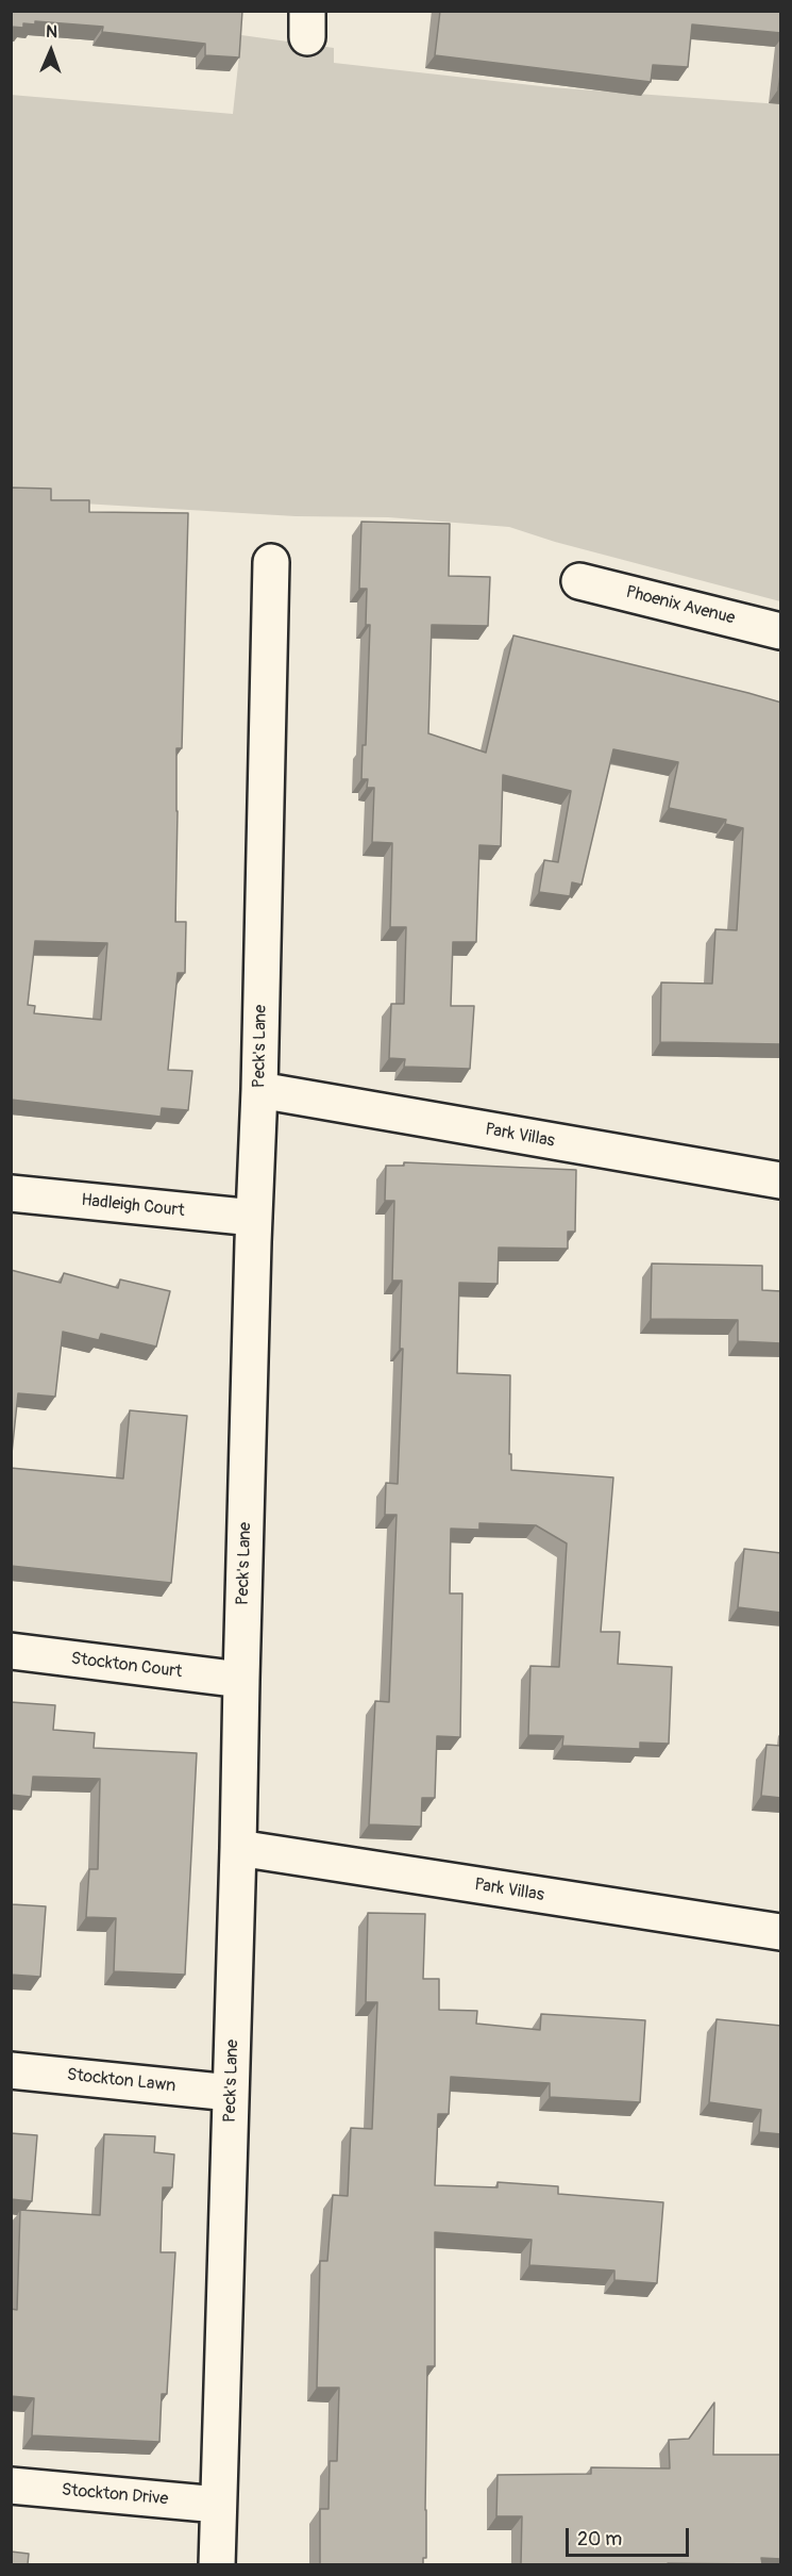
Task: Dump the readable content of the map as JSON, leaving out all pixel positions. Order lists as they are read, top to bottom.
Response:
{
  "streets": {
    "street": [
      "Phoenix Avenue",
      "Peck's Lane",
      "Park Villas",
      "Hadleigh Court",
      "Stockton Court",
      "Stockton Lawn",
      "Stockton Drive"
    ]
  },
  "crossings": [
    ["Peck's Lane", "Park Villas"],
    ["Peck's Lane", "Hadleigh Court"],
    ["Peck's Lane", "Stockton Court"],
    ["Peck's Lane", "Stockton Lawn"],
    ["Peck's Lane", "Stockton Drive"]
  ],
  "scale_bar": "20 m",
  "north": "top"
}
